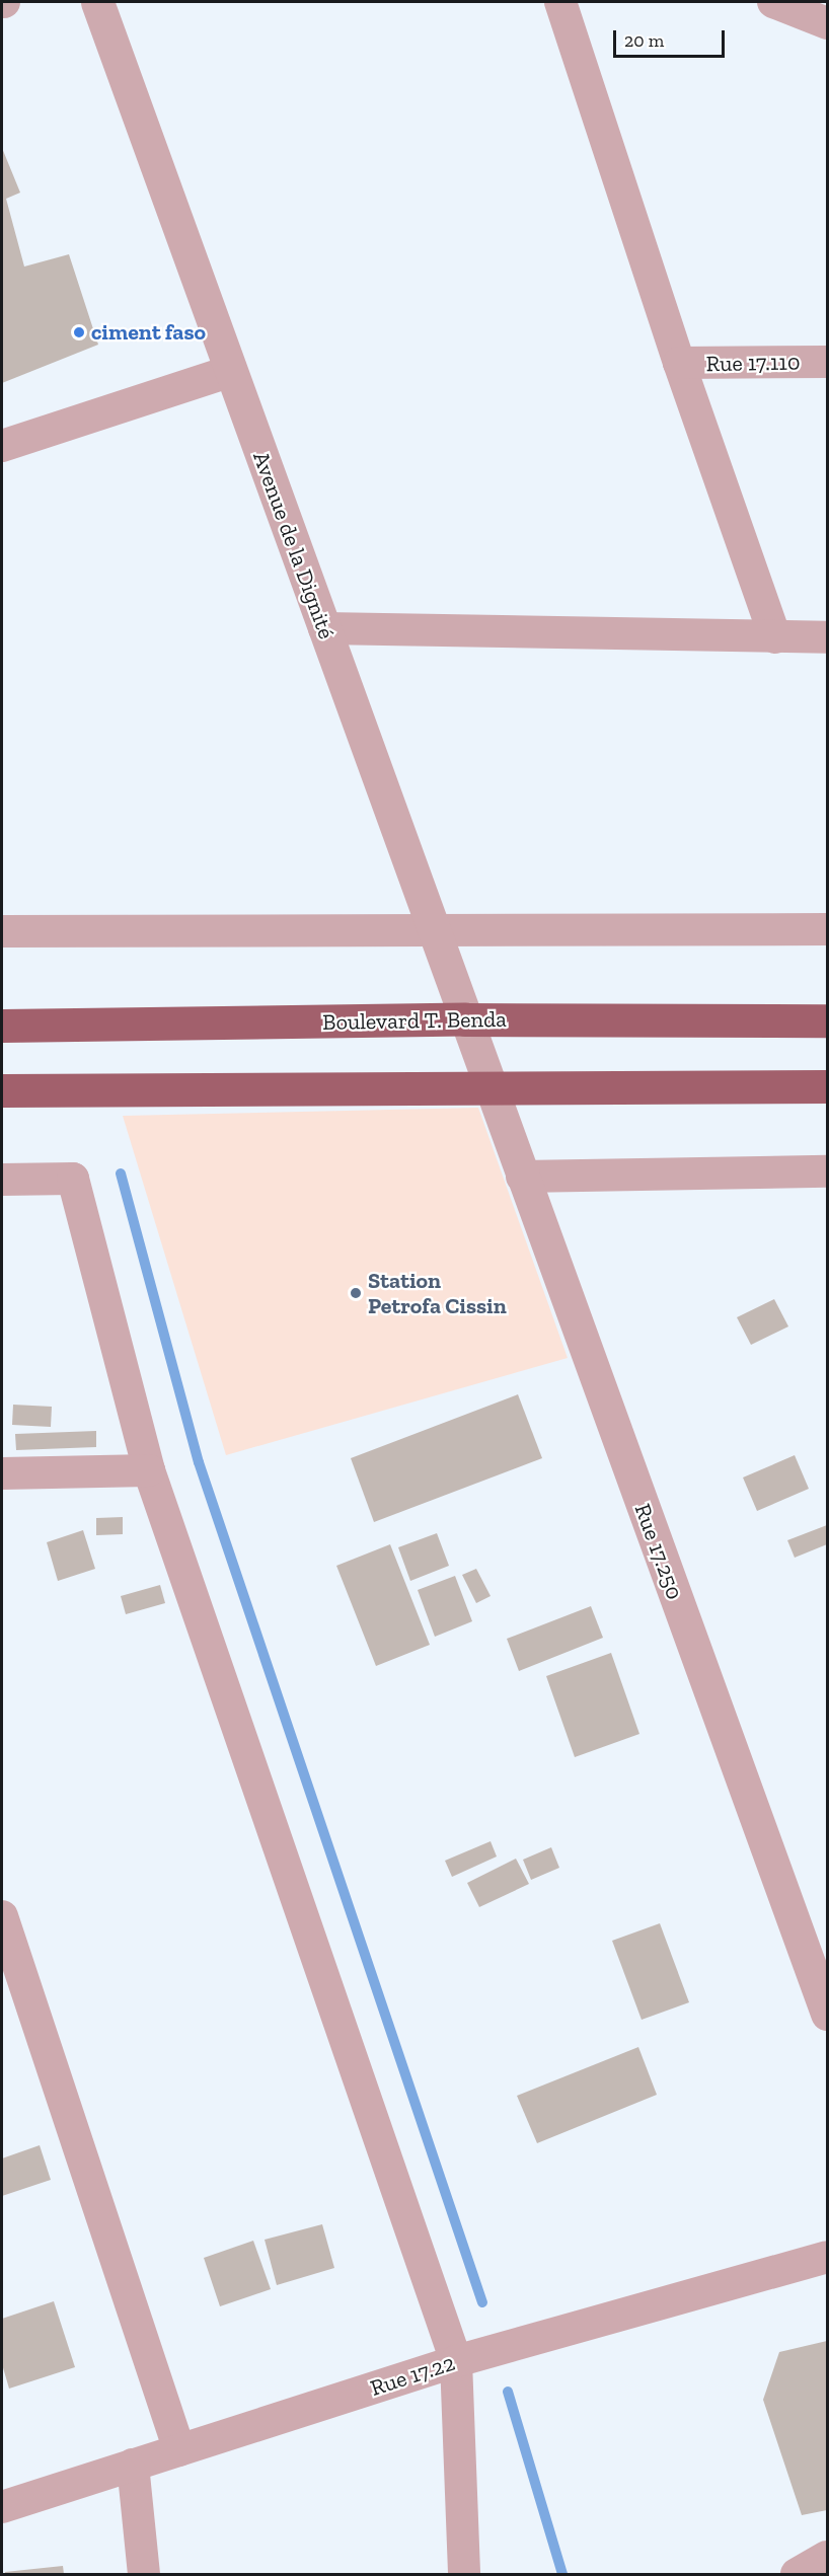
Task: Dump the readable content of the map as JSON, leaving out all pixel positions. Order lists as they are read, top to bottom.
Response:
{
  "streets": {
    "highway": ["Boulevard T. Benda"],
    "street": [
      "Rue 17.110",
      "Avenue de la Dignité",
      "Rue 17.250",
      "Rue 17.22"
    ]
  },
  "crossings": [
    ["Avenue de la Dignité", "Boulevard T. Benda"],
    ["Avenue de la Dignité", "Rue 17.250"]
  ],
  "places": ["ciment faso", "Station Petrofa Cissin"],
  "scale_bar": "20 m"
}
